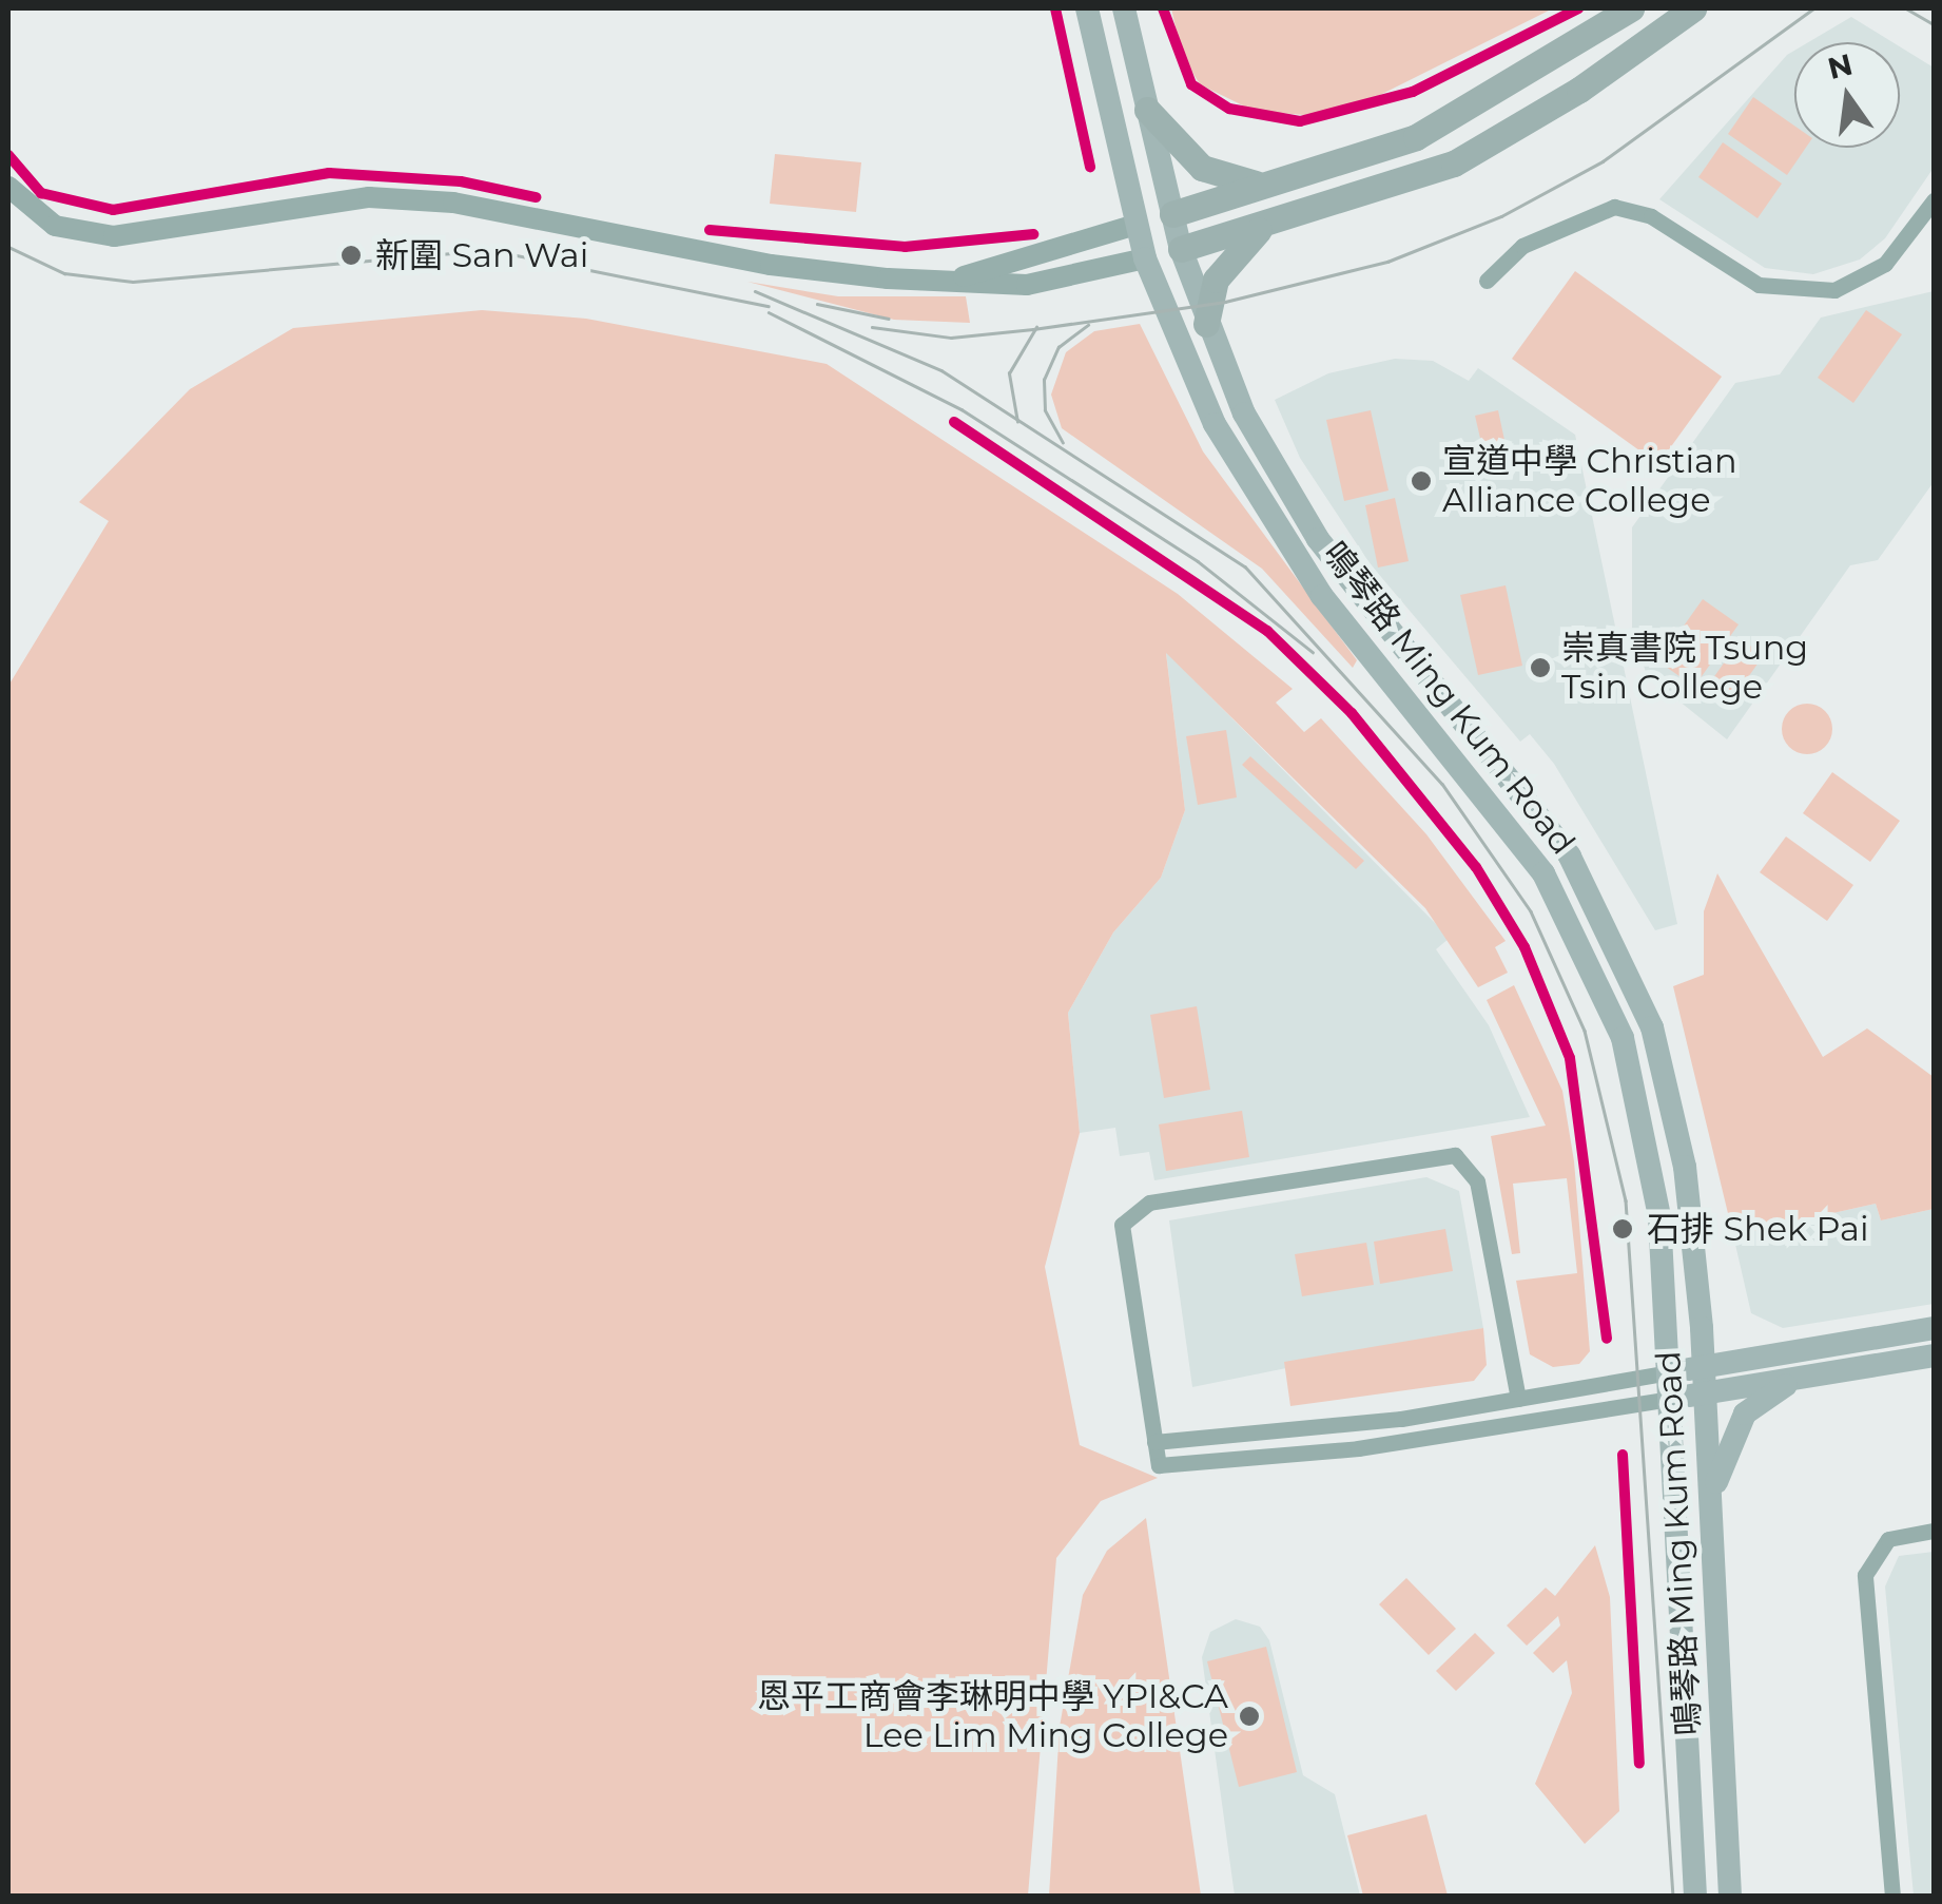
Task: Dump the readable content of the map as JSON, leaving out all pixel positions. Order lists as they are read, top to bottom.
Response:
{
  "streets": {
    "main road": ["鳴琴路 Ming Kum Road"]
  },
  "places": [
    "新圍 San Wai",
    "宣道中學 Christian Alliance College",
    "崇真書院 Tsung Tsin College",
    "石排 Shek Pai",
    "恩平工商會李琳明中學 YPI&CA Lee Lim Ming College"
  ],
  "north": "top"
}
